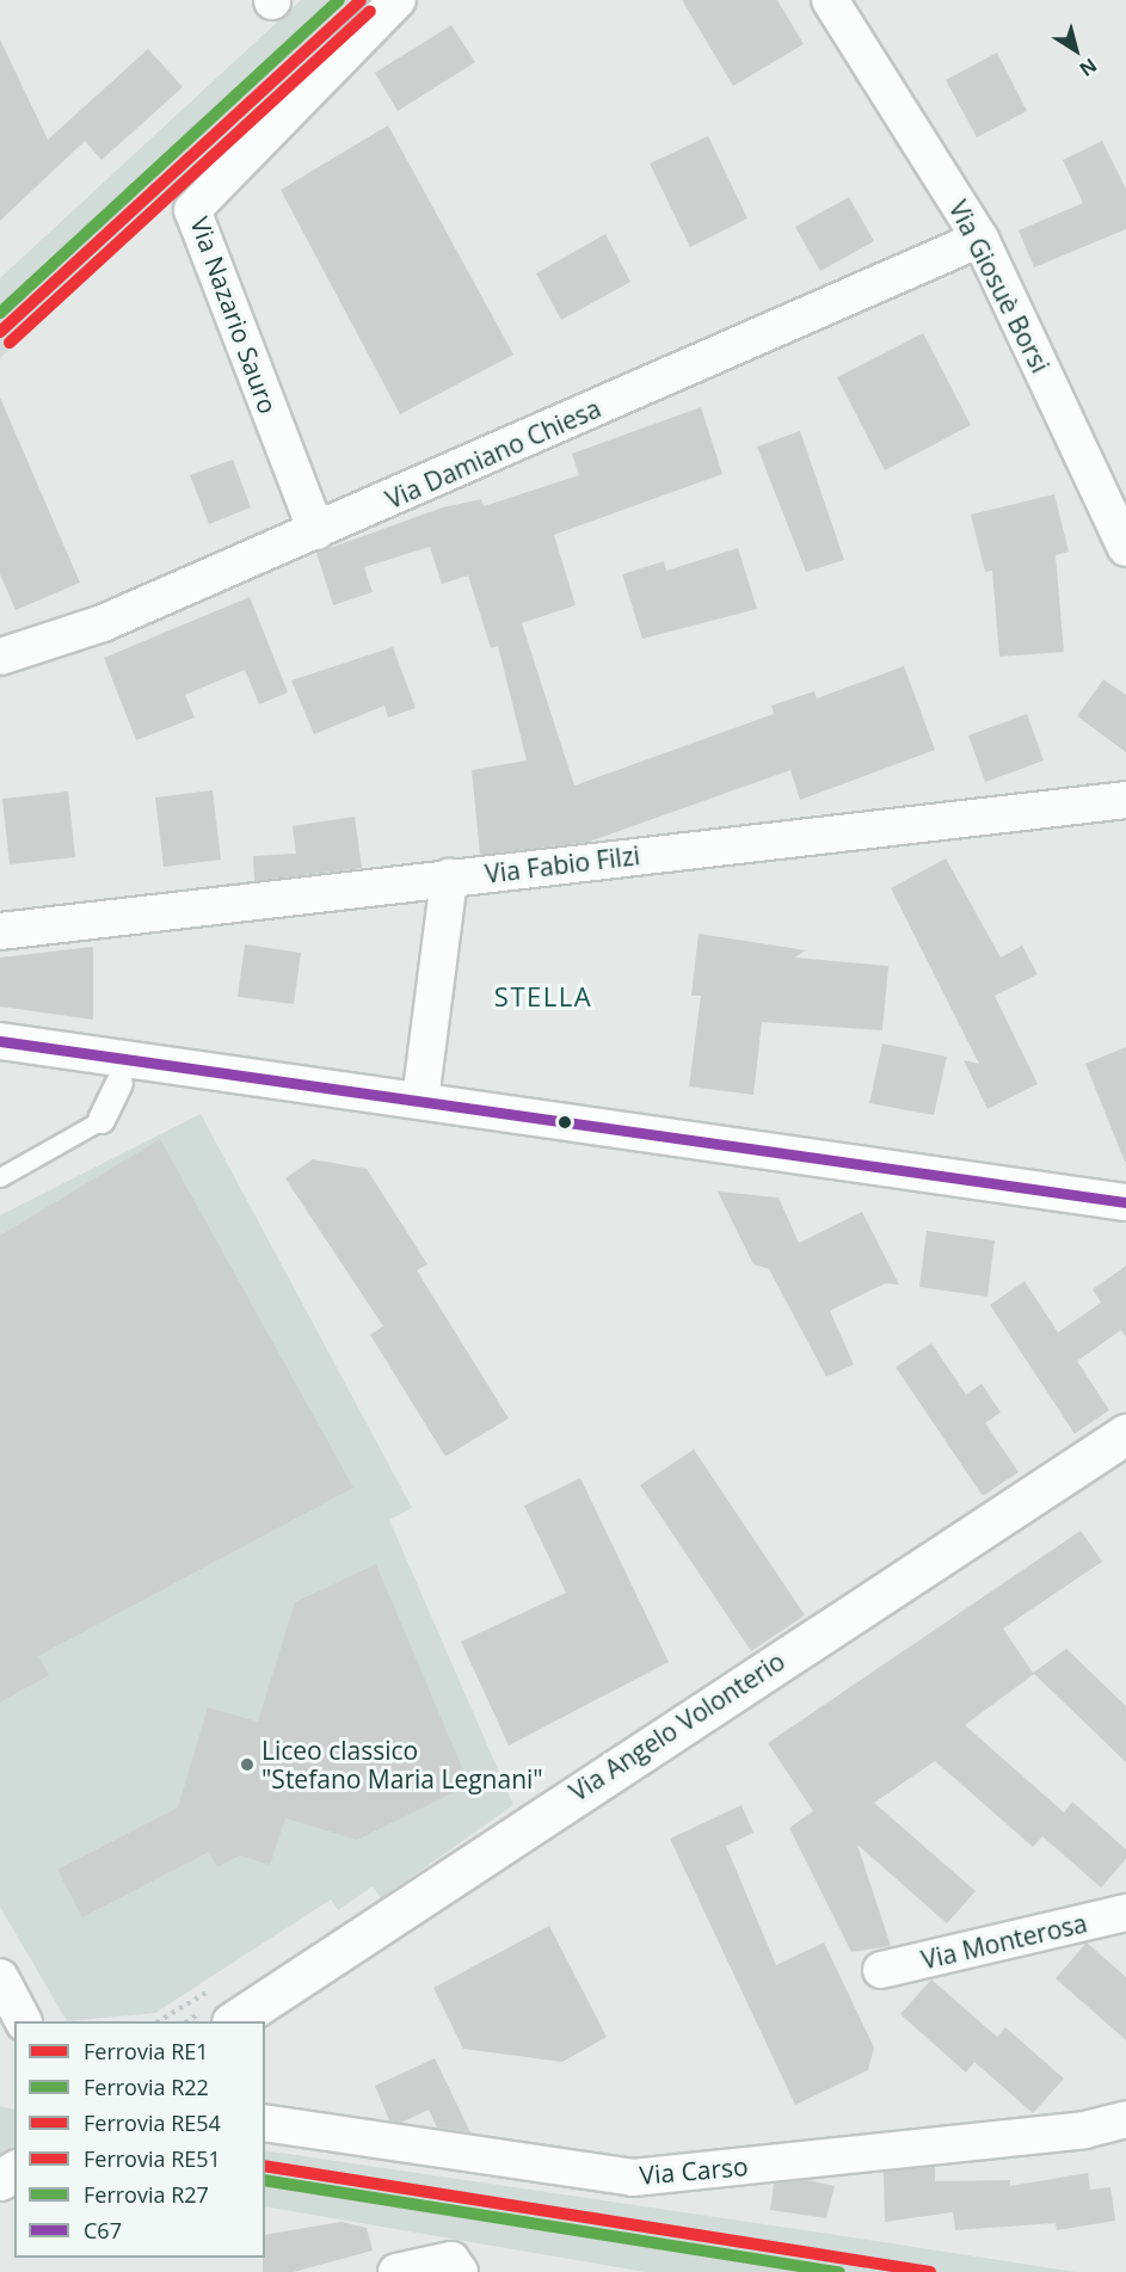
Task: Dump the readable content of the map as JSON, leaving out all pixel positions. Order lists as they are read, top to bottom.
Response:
{
  "streets": {
    "street": [
      "Via Giosuè Borsi",
      "Via Nazario Sauro",
      "Via Damiano Chiesa",
      "Via Fabio Filzi",
      "Via Angelo Volonterio",
      "Via Monterosa",
      "Via Carso"
    ]
  },
  "crossings": [
    ["Via Giosuè Borsi", "Via Damiano Chiesa"],
    ["Via Nazario Sauro", "Via Damiano Chiesa"]
  ],
  "districts": ["STELLA"],
  "places": ["Liceo classico \"Stefano Maria Legnani\""],
  "lines": [
    "rail line RE54",
    "rail line R27",
    "rail line RE51",
    "transit line C67",
    "rail line RE1",
    "rail line R22"
  ],
  "legend": [
    "Ferrovia RE1",
    "Ferrovia R22",
    "Ferrovia RE54",
    "Ferrovia RE51",
    "Ferrovia R27",
    "C67"
  ],
  "north": "bottom right"
}
